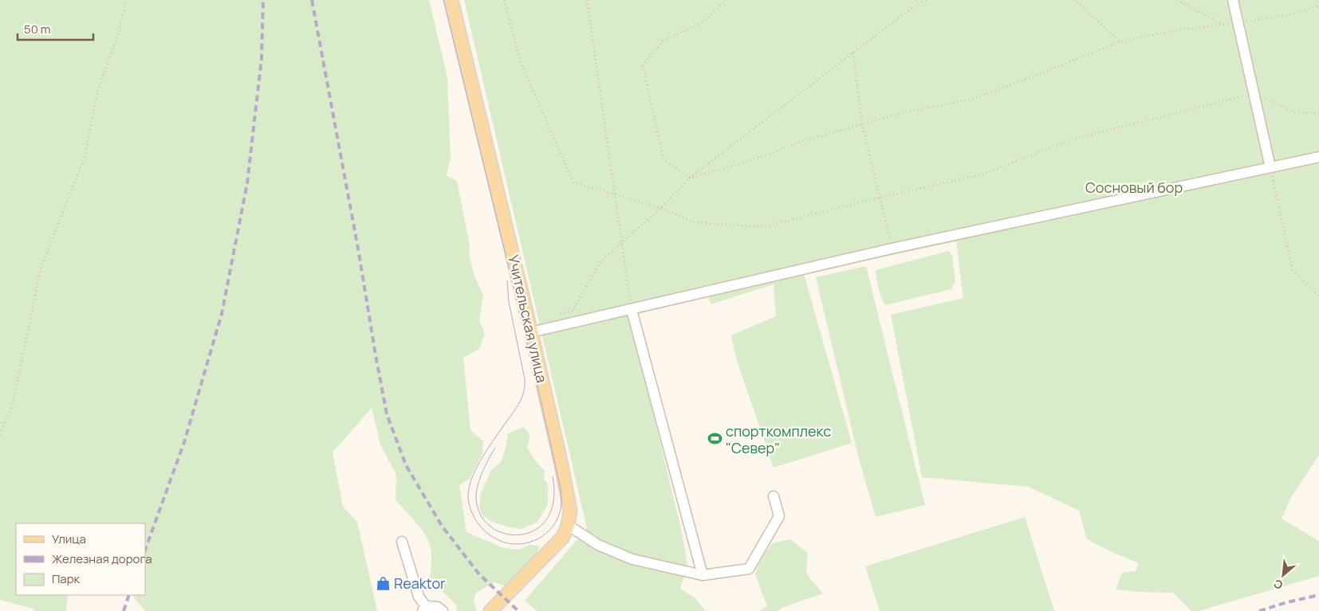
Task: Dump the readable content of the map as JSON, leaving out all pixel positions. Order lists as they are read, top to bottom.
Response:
{
  "streets": {
    "main road": ["Учительская улица"]
  },
  "parks": ["Сосновый бор"],
  "places": {
    "sports": ["спорткомплекс \"Север\""],
    "shop": ["Reaktor"]
  },
  "legend": ["Улица", "Железная дорога", "Парк"],
  "scale_bar": "50 m",
  "north": "bottom left"
}
